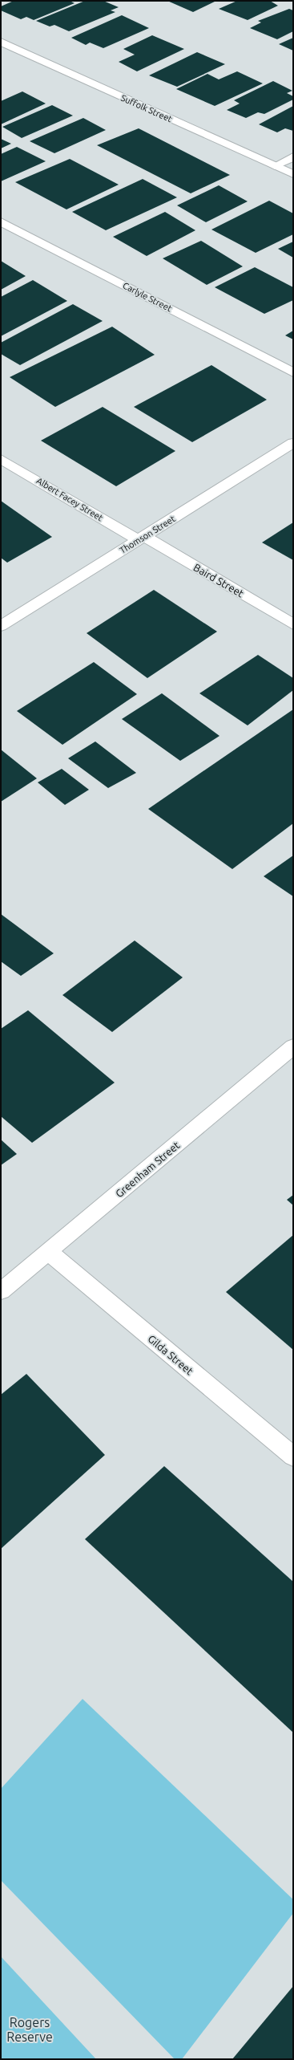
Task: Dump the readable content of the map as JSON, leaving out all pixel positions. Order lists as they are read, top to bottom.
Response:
{
  "streets": {
    "street": [
      "Suffolk Street",
      "Carlyle Street",
      "Albert Facey Street",
      "Thomson Street",
      "Baird Street",
      "Greenham Street",
      "Gilda Street"
    ]
  },
  "crossings": [
    ["Albert Facey Street", "Thomson Street"],
    ["Albert Facey Street", "Baird Street"],
    ["Thomson Street", "Baird Street"],
    ["Greenham Street", "Gilda Street"]
  ],
  "parks": ["Rogers Reserve"]
}
